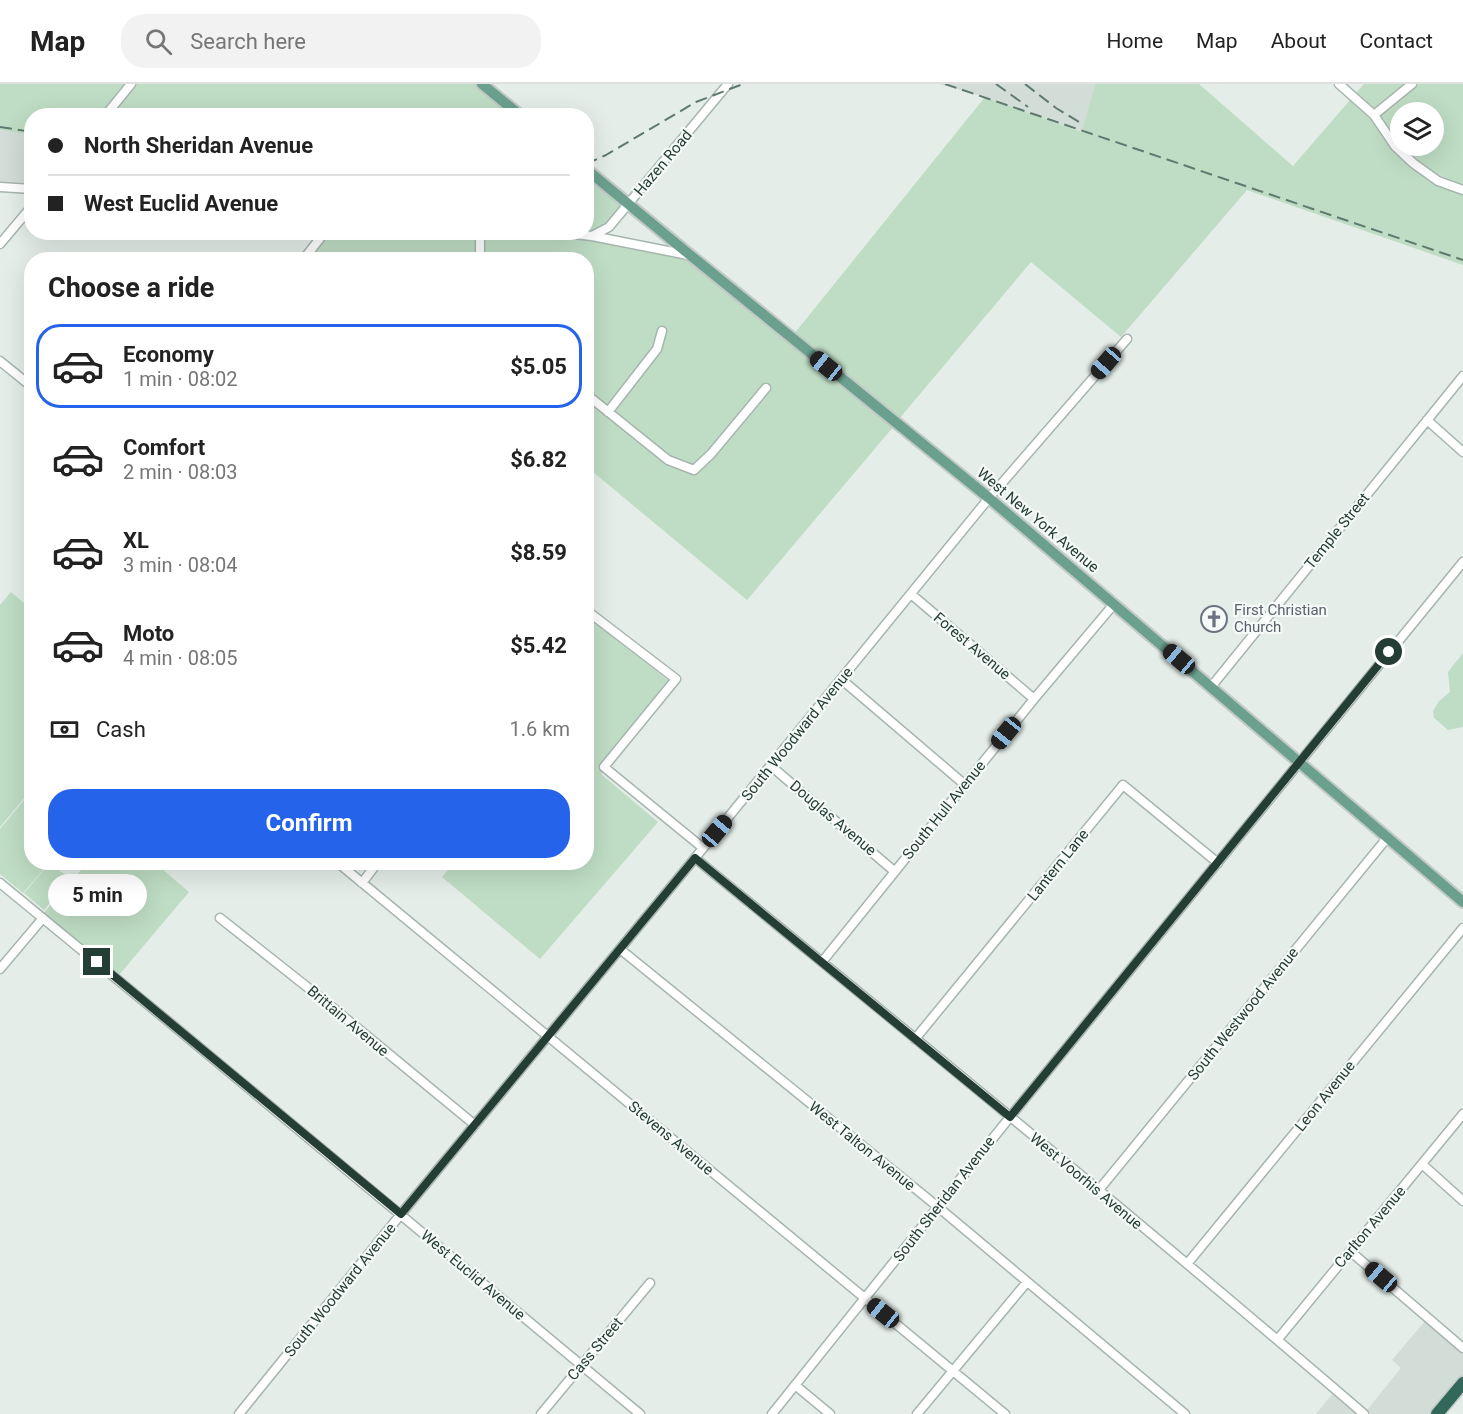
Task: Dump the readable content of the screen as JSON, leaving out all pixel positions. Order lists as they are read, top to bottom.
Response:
{
  "streets": {
    "main road": ["West New York Avenue"],
    "street": [
      "Hazen Road",
      "Temple Street",
      "Forest Avenue",
      "South Woodward Avenue",
      "South Hull Avenue",
      "Douglas Avenue",
      "Lantern Lane",
      "South Westwood Avenue",
      "Brittain Avenue",
      "Leon Avenue",
      "Stevens Avenue",
      "West Talton Avenue",
      "West Voorhis Avenue",
      "South Sheridan Avenue",
      "Carlton Avenue",
      "West Euclid Avenue",
      "Cass Street"
    ]
  },
  "crossings": [
    ["Hazen Road", "West New York Avenue"],
    ["West New York Avenue", "Temple Street"],
    ["West New York Avenue", "South Woodward Avenue"],
    ["West New York Avenue", "South Hull Avenue"],
    ["West New York Avenue", "South Westwood Avenue"],
    ["West New York Avenue", "South Sheridan Avenue"],
    ["Forest Avenue", "South Woodward Avenue"],
    ["Forest Avenue", "South Hull Avenue"],
    ["South Woodward Avenue", "Douglas Avenue"],
    ["South Woodward Avenue", "Brittain Avenue"],
    ["South Woodward Avenue", "Stevens Avenue"],
    ["South Woodward Avenue", "West Talton Avenue"],
    ["South Woodward Avenue", "West Voorhis Avenue"],
    ["South Woodward Avenue", "West Euclid Avenue"],
    ["South Hull Avenue", "Douglas Avenue"],
    ["South Hull Avenue", "West Voorhis Avenue"],
    ["Lantern Lane", "West Voorhis Avenue"],
    ["Lantern Lane", "South Sheridan Avenue"],
    ["South Westwood Avenue", "West Voorhis Avenue"],
    ["Leon Avenue", "West Voorhis Avenue"],
    ["Stevens Avenue", "South Sheridan Avenue"],
    ["West Talton Avenue", "South Sheridan Avenue"],
    ["West Voorhis Avenue", "South Sheridan Avenue"],
    ["West Voorhis Avenue", "Carlton Avenue"],
    ["West Euclid Avenue", "Cass Street"]
  ],
  "places": {
    "church": ["First Christian Church"]
  },
  "page": {
    "header": "Map",
    "search": "Search here",
    "nav": [
      "Home",
      "Map",
      "About",
      "Contact"
    ],
    "banner": ["North Sheridan Avenue", "West Euclid Avenue"],
    "heading": "Choose a ride",
    "list": [
      {
        "name": "Economy",
        "note": "1 min · 08:02",
        "value": "$5.05"
      },
      {
        "name": "Comfort",
        "note": "2 min · 08:03",
        "value": "$6.82"
      },
      {
        "name": "XL",
        "note": "3 min · 08:04",
        "value": "$8.59"
      },
      {
        "name": "Moto",
        "note": "4 min · 08:05",
        "value": "$5.42"
      }
    ],
    "pay": ["Cash", "1.6 km"],
    "buttons": "Confirm",
    "bubble": "5 min"
  }
}
